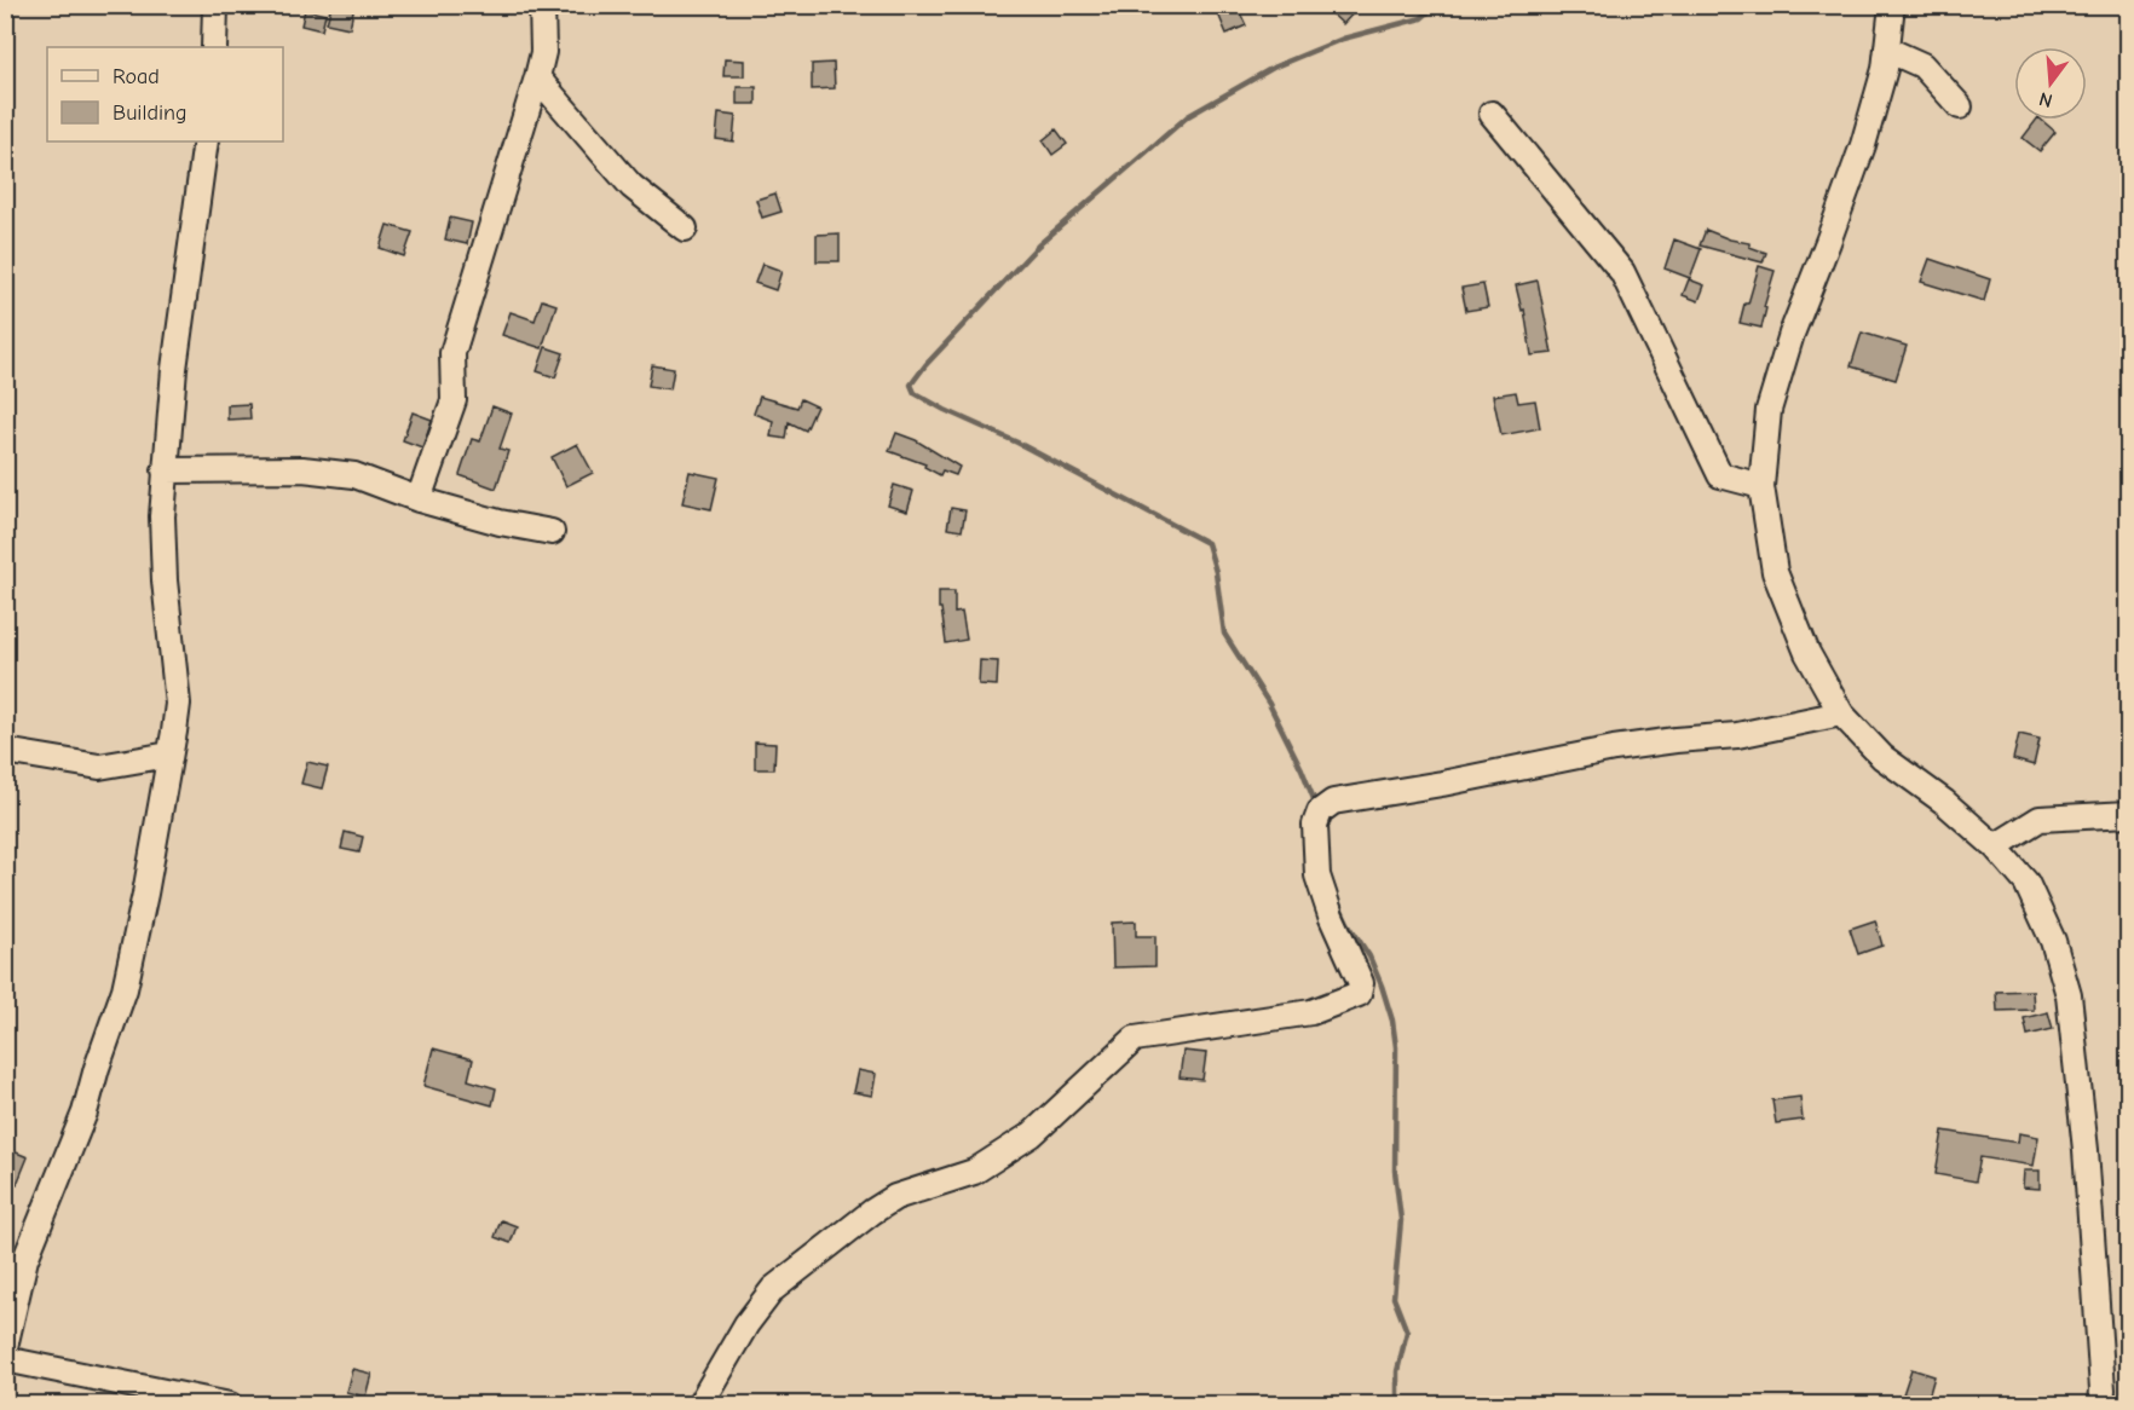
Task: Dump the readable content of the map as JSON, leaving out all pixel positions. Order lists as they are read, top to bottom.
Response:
{
  "legend": ["Road", "Building"],
  "north": "bottom"
}
